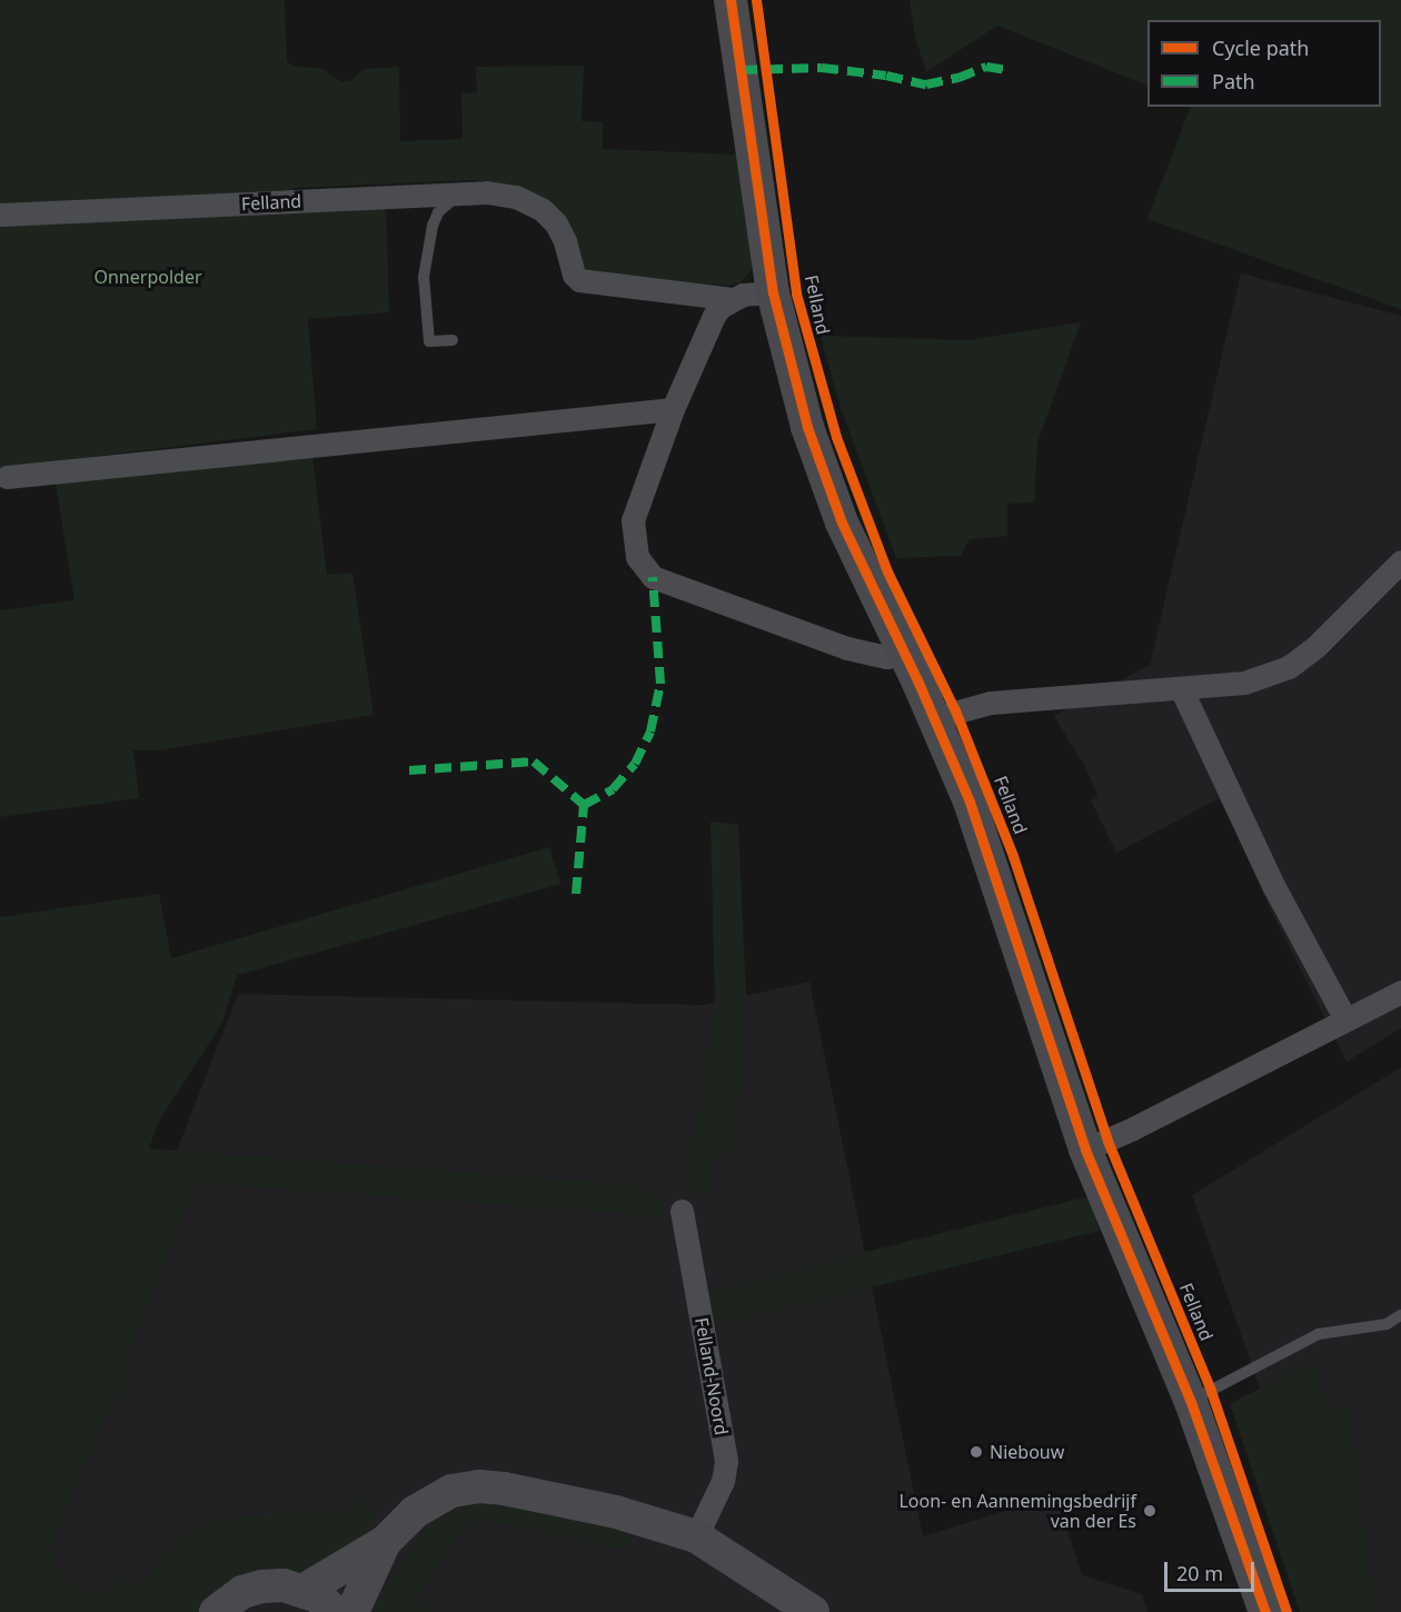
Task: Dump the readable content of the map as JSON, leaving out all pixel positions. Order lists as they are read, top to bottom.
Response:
{
  "streets": {
    "street": ["Felland", "Felland-Noord"]
  },
  "parks": ["Onnerpolder"],
  "places": ["Niebouw", "Loon- en Aannemingsbedrijf van der Es"],
  "legend": ["Cycle path", "Path"],
  "scale_bar": "20 m"
}
